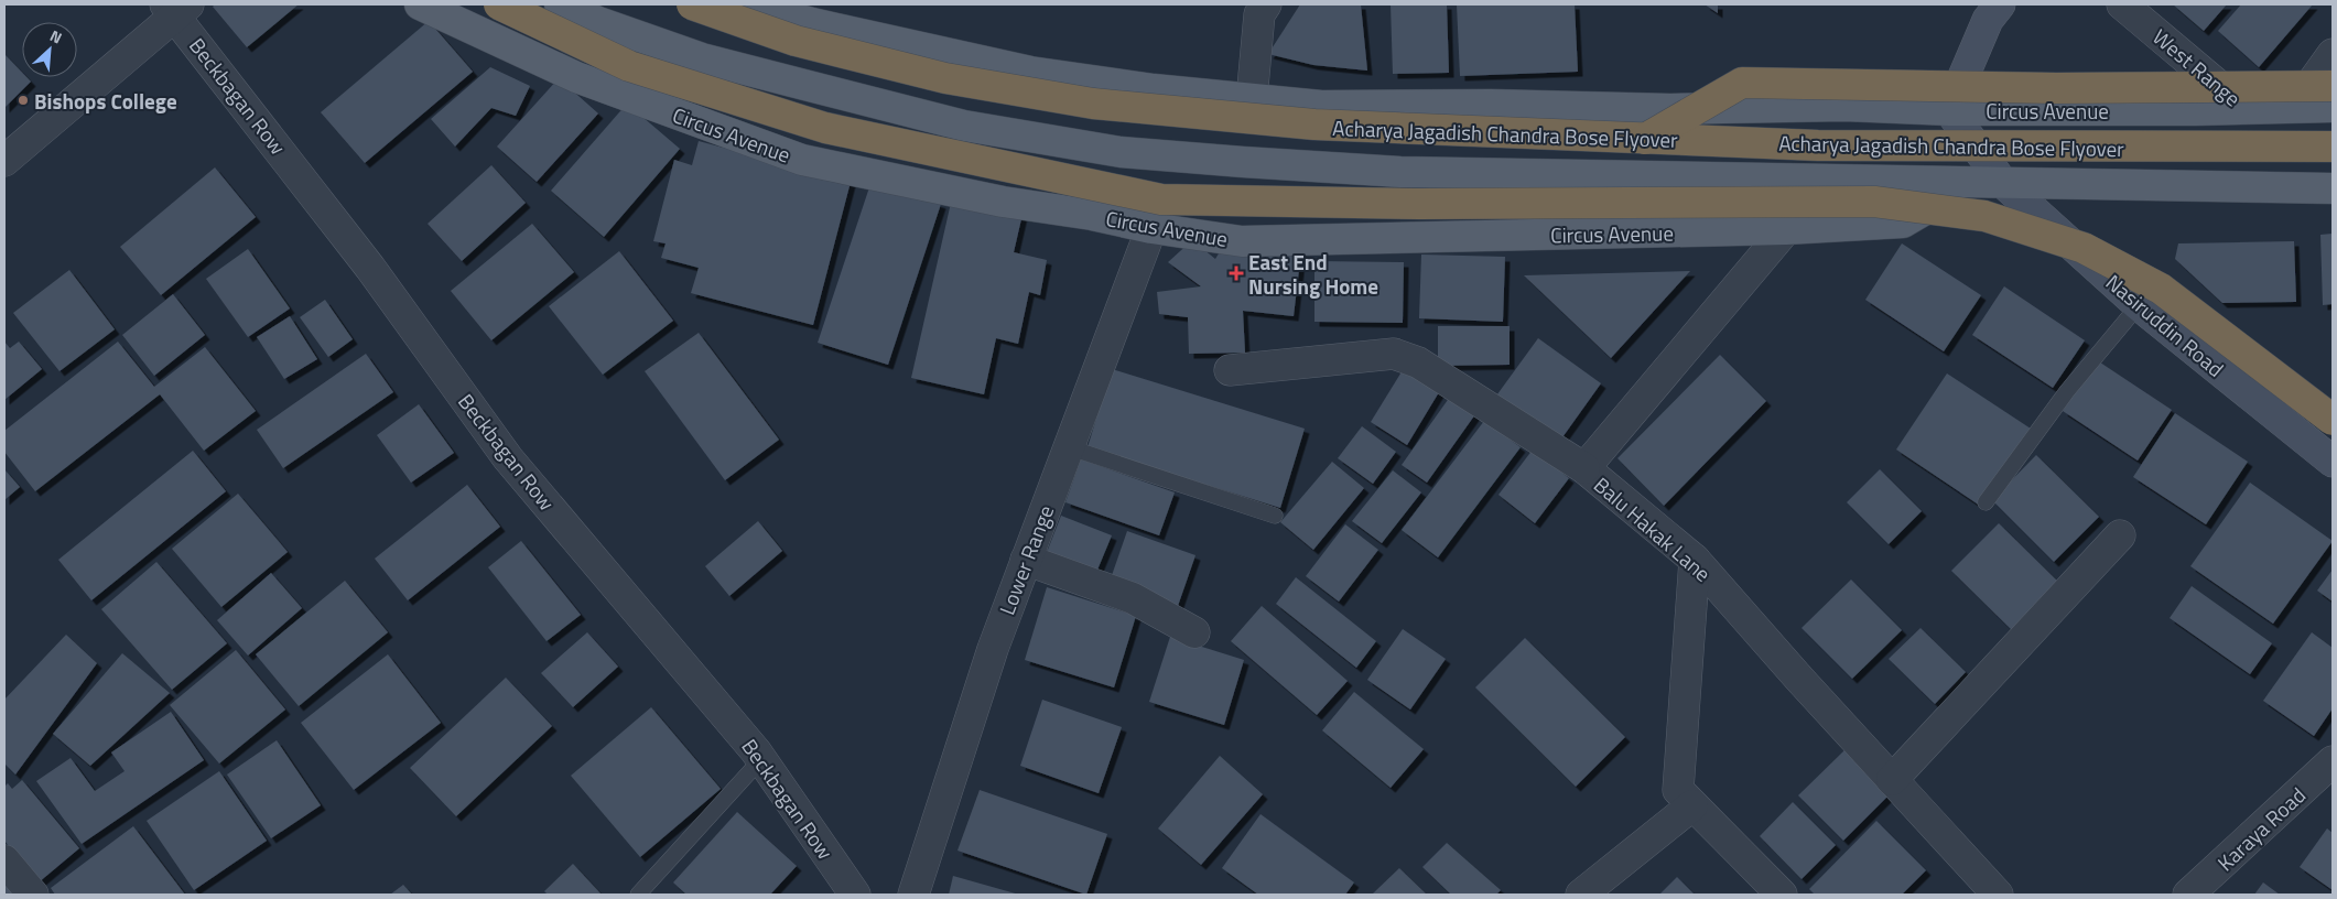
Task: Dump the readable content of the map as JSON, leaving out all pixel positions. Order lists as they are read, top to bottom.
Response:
{
  "streets": {
    "highway": ["Acharya Jagadish Chandra Bose Flyover"],
    "main road": ["Circus Avenue", "Nasiruddin Road"],
    "street": [
      "West Range",
      "Beckbagan Row",
      "Balu Hakak Lane",
      "Lower Range",
      "Karaya Road"
    ]
  },
  "crossings": [
    ["West Range", "Circus Avenue"],
    ["Circus Avenue", "Acharya Jagadish Chandra Bose Flyover"],
    ["Circus Avenue", "Nasiruddin Road"],
    ["Circus Avenue", "Balu Hakak Lane"],
    ["Circus Avenue", "Lower Range"],
    ["Acharya Jagadish Chandra Bose Flyover", "Nasiruddin Road"]
  ],
  "places": {
    "other": ["Bishops College"],
    "health": ["East End Nursing Home"]
  },
  "north": "top right"
}
